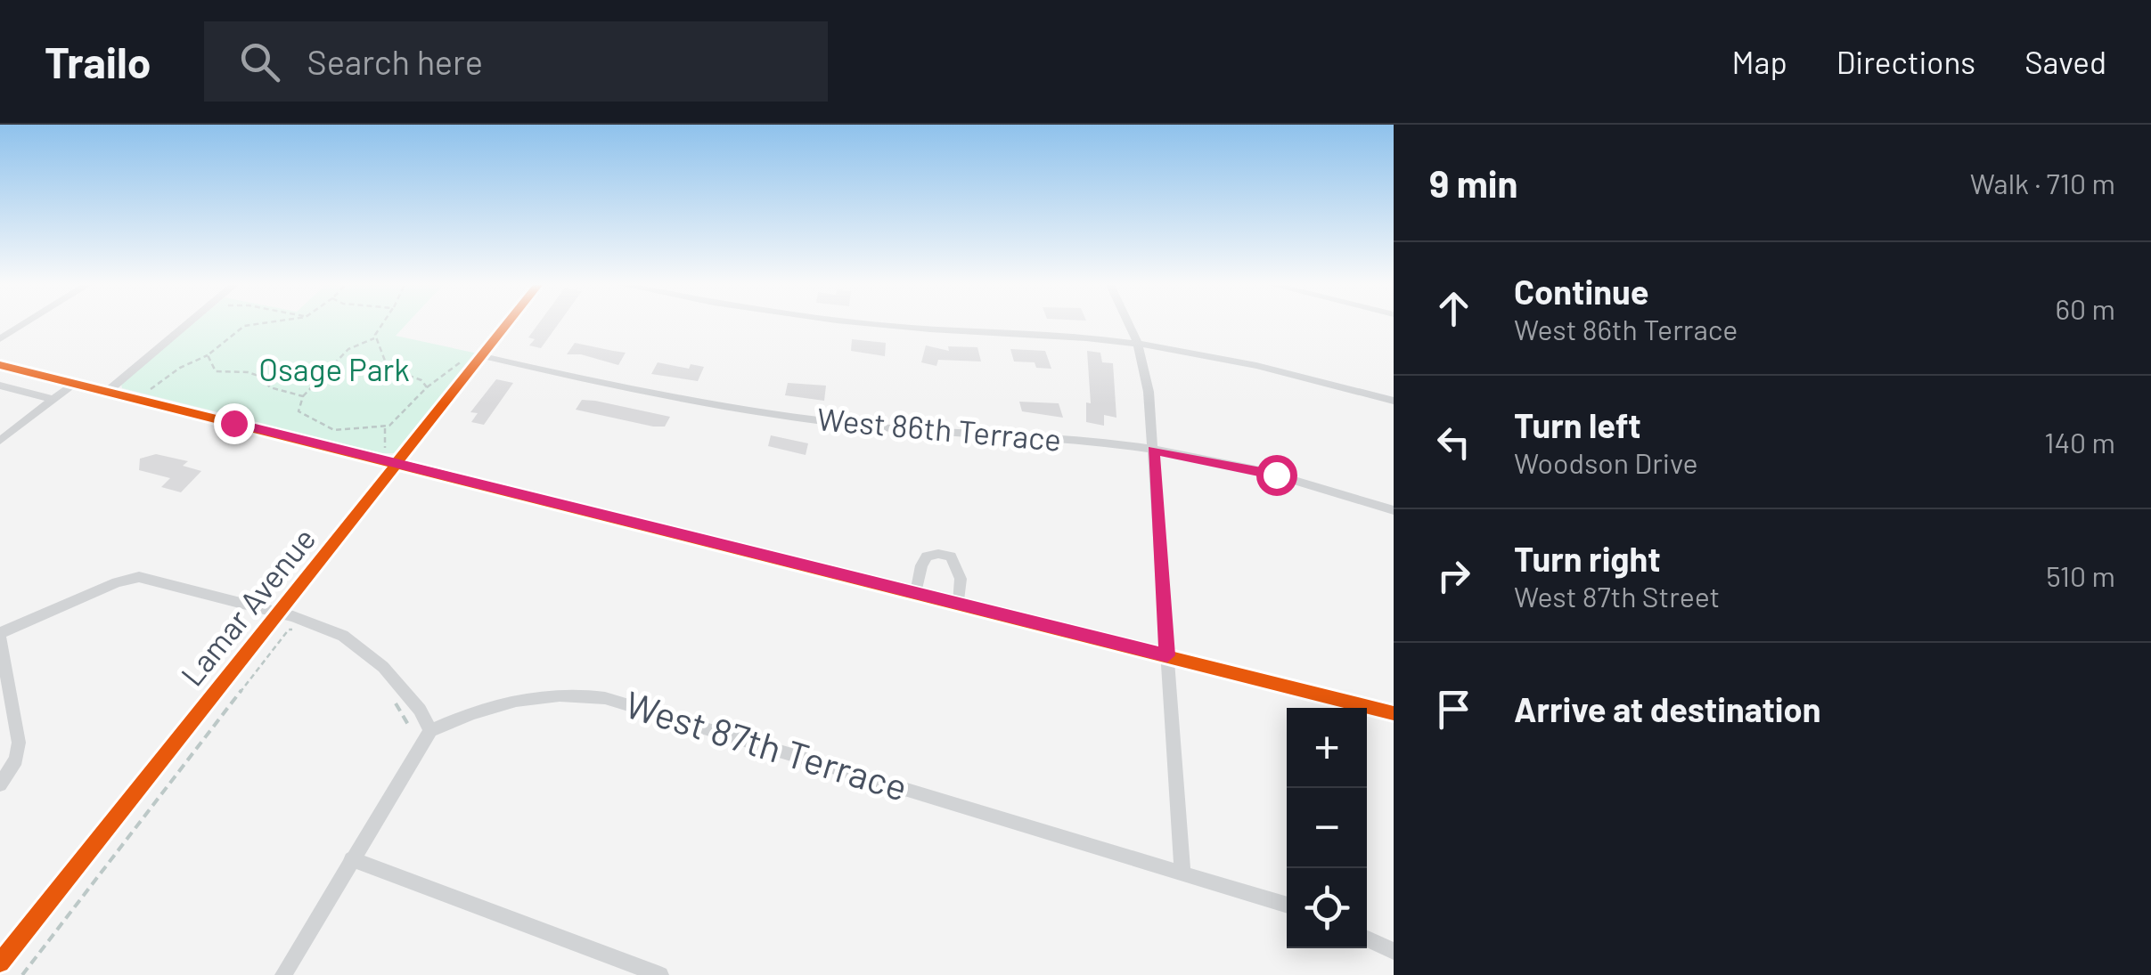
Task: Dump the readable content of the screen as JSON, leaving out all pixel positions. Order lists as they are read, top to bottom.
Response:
{
  "streets": {
    "street": ["West 86th Terrace", "Lamar Avenue", "West 87th Terrace"]
  },
  "crossings": [
    ["West 86th Terrace", "Lamar Avenue"]
  ],
  "parks": ["Osage Park"],
  "page": {
    "header": "Trailo",
    "search": "Search here",
    "nav": ["Map", "Directions", "Saved"],
    "heading": ["9 min", "Walk · 710 m"],
    "list": [
      ["Continue", "West 86th Terrace", "60 m"],
      ["Turn left", "Woodson Drive", "140 m"],
      ["Turn right", "West 87th Street", "510 m"],
      "Arrive at destination"
    ],
    "map_buttons": ["+", "−"]
  }
}
